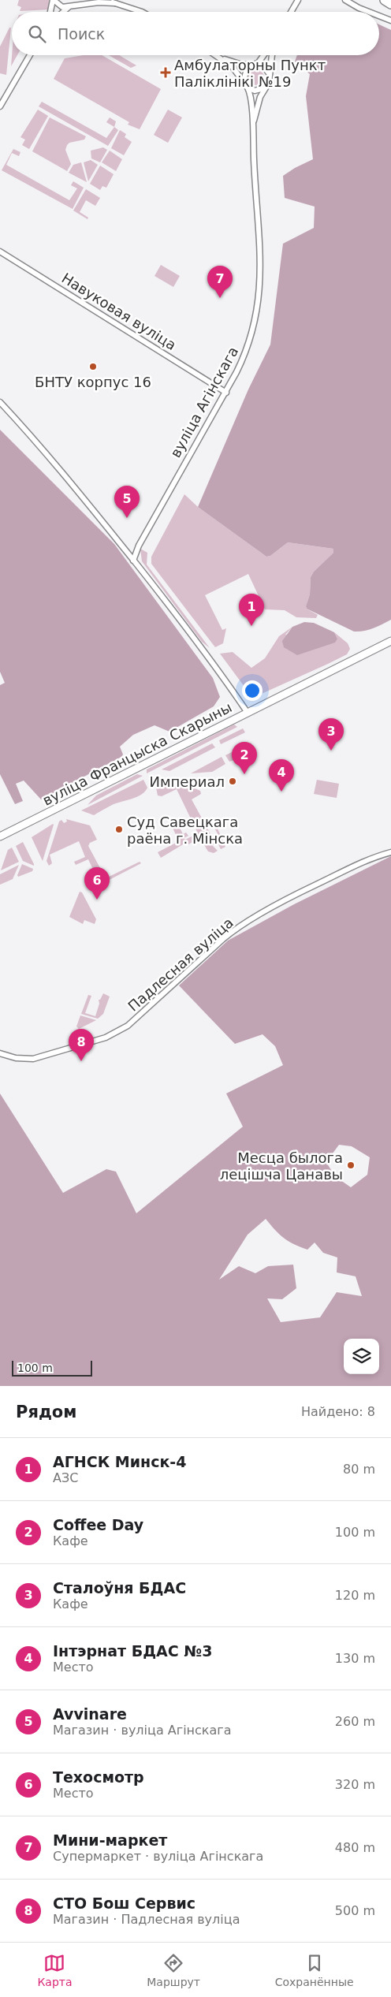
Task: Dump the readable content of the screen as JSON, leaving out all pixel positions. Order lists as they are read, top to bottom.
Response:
{
  "streets": {
    "main road": ["вуліца Францыска Скарыны"],
    "street": ["Навуковая вуліца", "вуліца Агінскага", "Падлесная вуліца"]
  },
  "crossings": [
    ["Навуковая вуліца", "вуліца Агінскага"]
  ],
  "places": {
    "health": ["Амбулаторны Пункт Паліклінікі №19"],
    "other": [
      "БНТУ корпус 16",
      "Империал",
      "Суд Савецкага раёна г. Мінска",
      "Месца былога лецішча Цанавы"
    ]
  },
  "scale_bar": "100 m",
  "page": {
    "search": "Поиск",
    "pins": [
      "7",
      "5",
      "1",
      "3",
      "2",
      "4",
      "6",
      "8"
    ],
    "scale": "100 m",
    "heading": ["Рядом", "Найдено: 8"],
    "list": [
      {
        "mark": "1",
        "name": "АГНСК Минск-4",
        "note": "АЗС",
        "value": "80 m"
      },
      {
        "mark": "2",
        "name": "Coffee Day",
        "note": "Кафе",
        "value": "100 m"
      },
      {
        "mark": "3",
        "name": "Сталоўня БДАС",
        "note": "Кафе",
        "value": "120 m"
      },
      {
        "mark": "4",
        "name": "Інтэрнат БДАС №3",
        "note": "Место",
        "value": "130 m"
      },
      {
        "mark": "5",
        "name": "Avvinare",
        "note": "Магазин · вуліца Агінскага",
        "value": "260 m"
      },
      {
        "mark": "6",
        "name": "Техосмотр",
        "note": "Место",
        "value": "320 m"
      },
      {
        "mark": "7",
        "name": "Мини-маркет",
        "note": "Супермаркет · вуліца Агінскага",
        "value": "480 m"
      },
      {
        "mark": "8",
        "name": "СТО Бош Сервис",
        "note": "Магазин · Падлесная вуліца",
        "value": "500 m"
      }
    ],
    "nav": ["Карта", "Маршрут", "Сохранённые"]
  }
}
